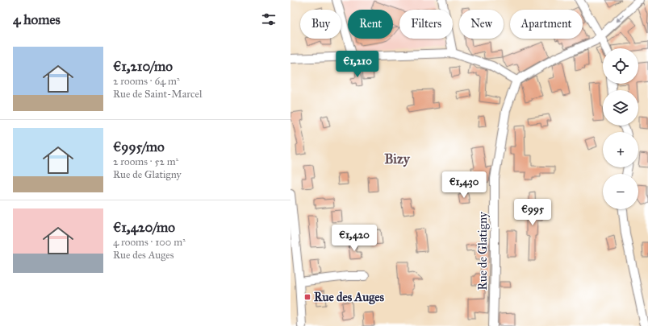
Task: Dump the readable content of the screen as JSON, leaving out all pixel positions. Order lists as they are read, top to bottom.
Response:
{
  "streets": {
    "street": ["Rue de Glatigny"]
  },
  "districts": ["Bizy"],
  "places": {
    "transit": ["Rue des Auges"]
  },
  "page": {
    "heading": "4 homes",
    "chip": [
      "Buy",
      "Rent",
      "Filters",
      "New",
      "Apartment"
    ],
    "list": [
      {
        "name": "€1,210/mo",
        "note": "2 rooms · 64 m² · Rue de Saint-Marcel"
      },
      {
        "name": "€995/mo",
        "note": "2 rooms · 52 m² · Rue de Glatigny"
      },
      {
        "name": "€1,420/mo",
        "note": "4 rooms · 100 m² · Rue des Auges"
      }
    ],
    "map_buttons": ["+", "−"],
    "price": [
      "€1,210",
      "€1,430",
      "€995",
      "€1,420"
    ]
  }
}
